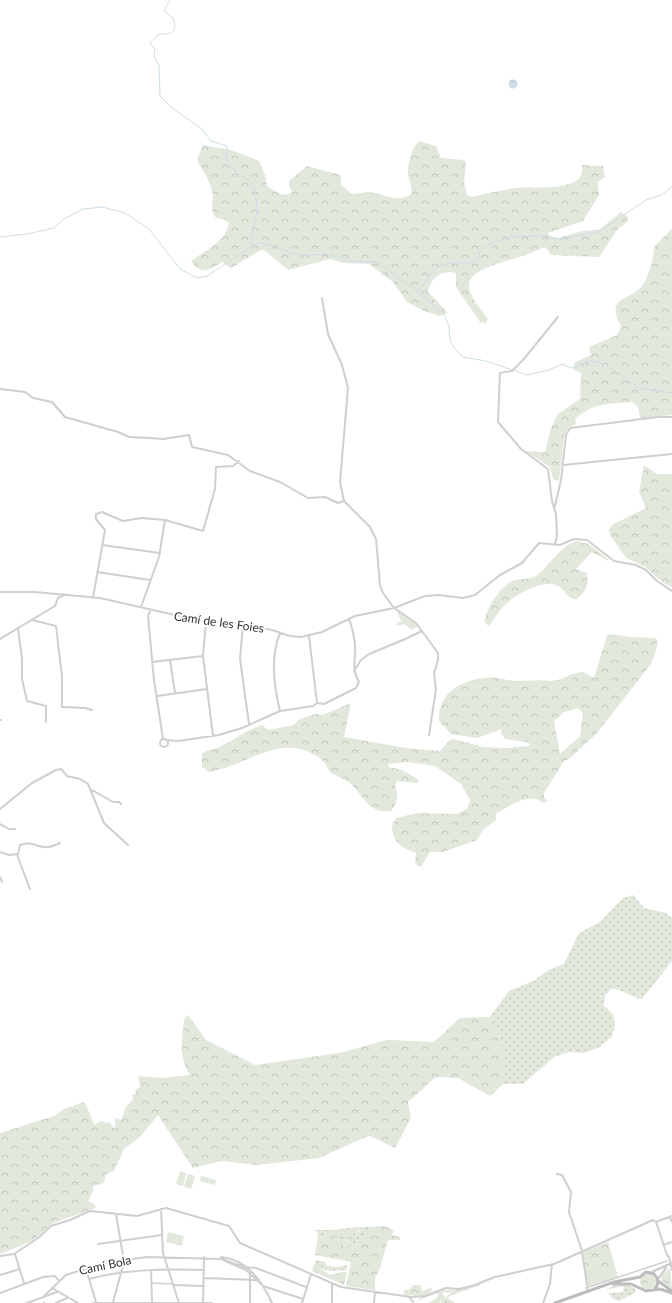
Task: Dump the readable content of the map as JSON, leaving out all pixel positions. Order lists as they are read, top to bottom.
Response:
{
  "streets": {
    "street": ["Camí de les Foies", "Camí Bola"]
  }
}
